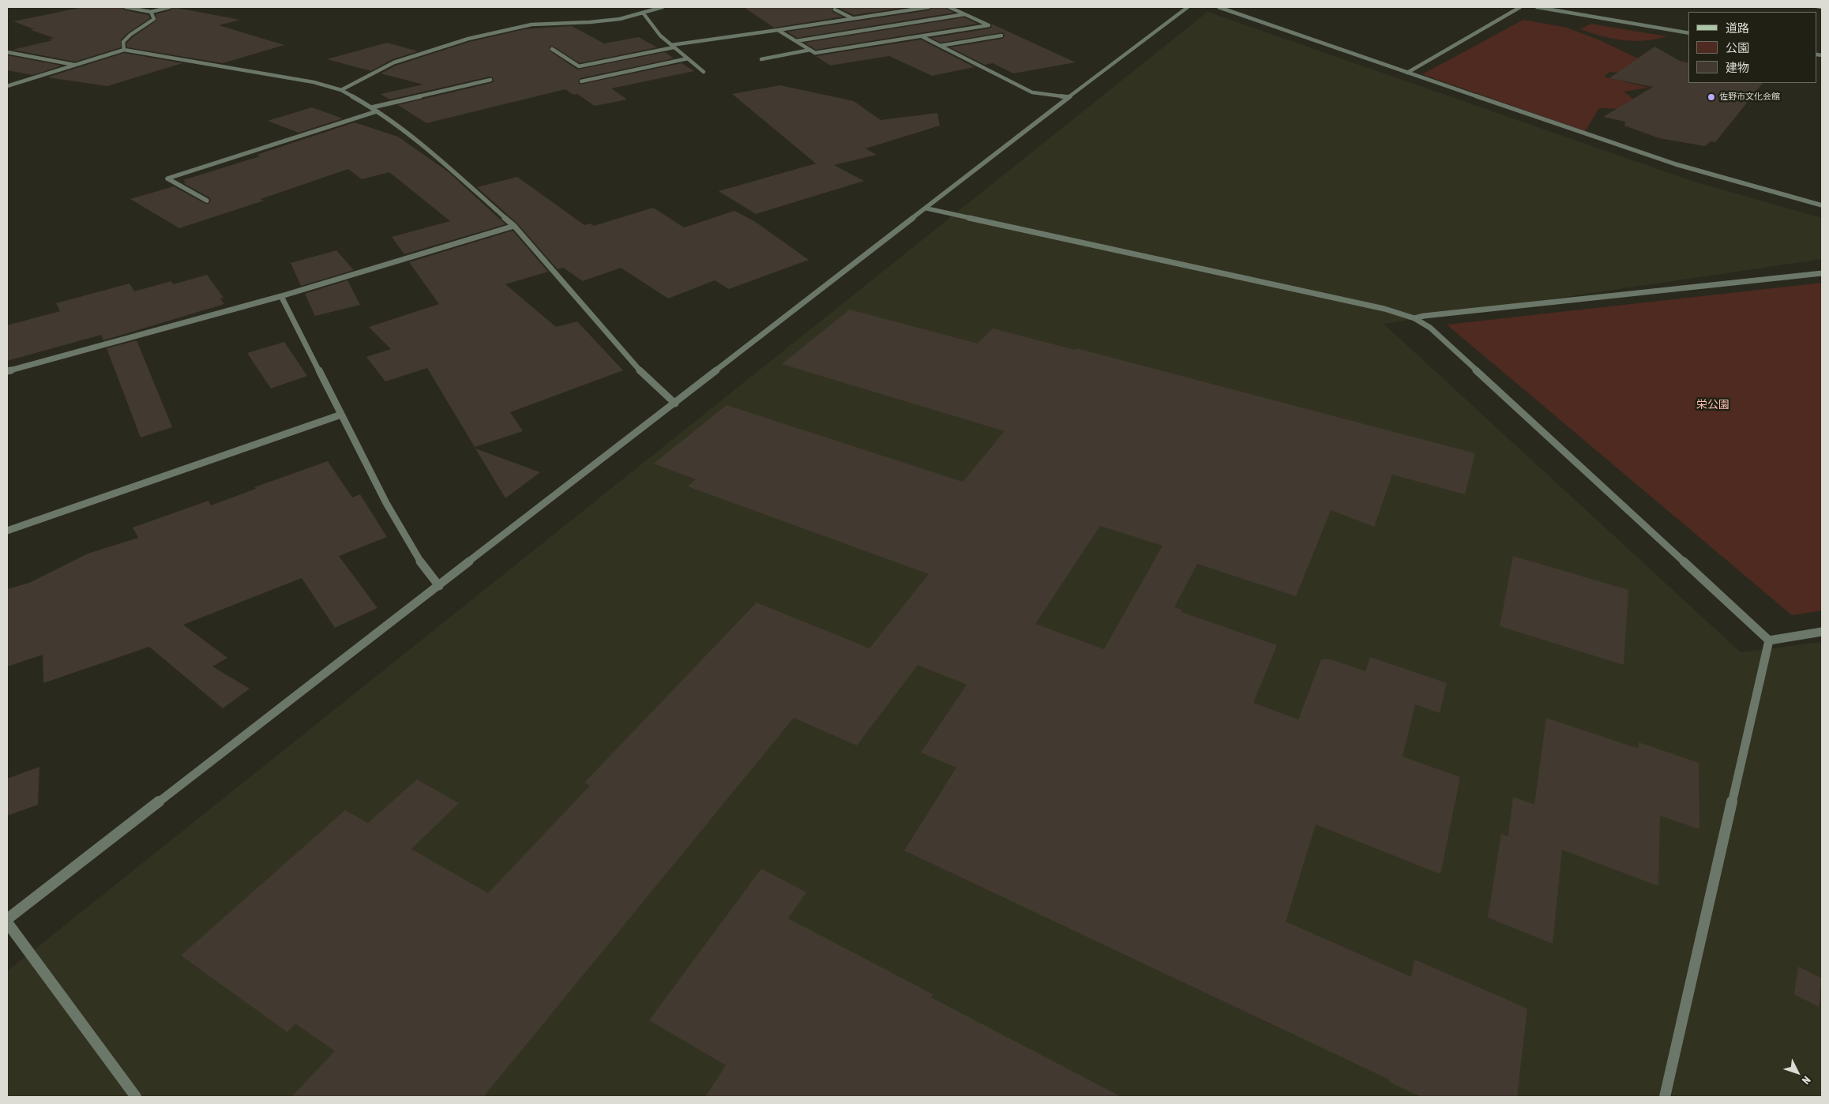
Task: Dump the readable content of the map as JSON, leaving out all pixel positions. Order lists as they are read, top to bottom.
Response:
{
  "parks": ["栄公園"],
  "places": ["佐野市文化会館"],
  "legend": ["道路", "公園", "建物"],
  "north": "bottom right"
}
